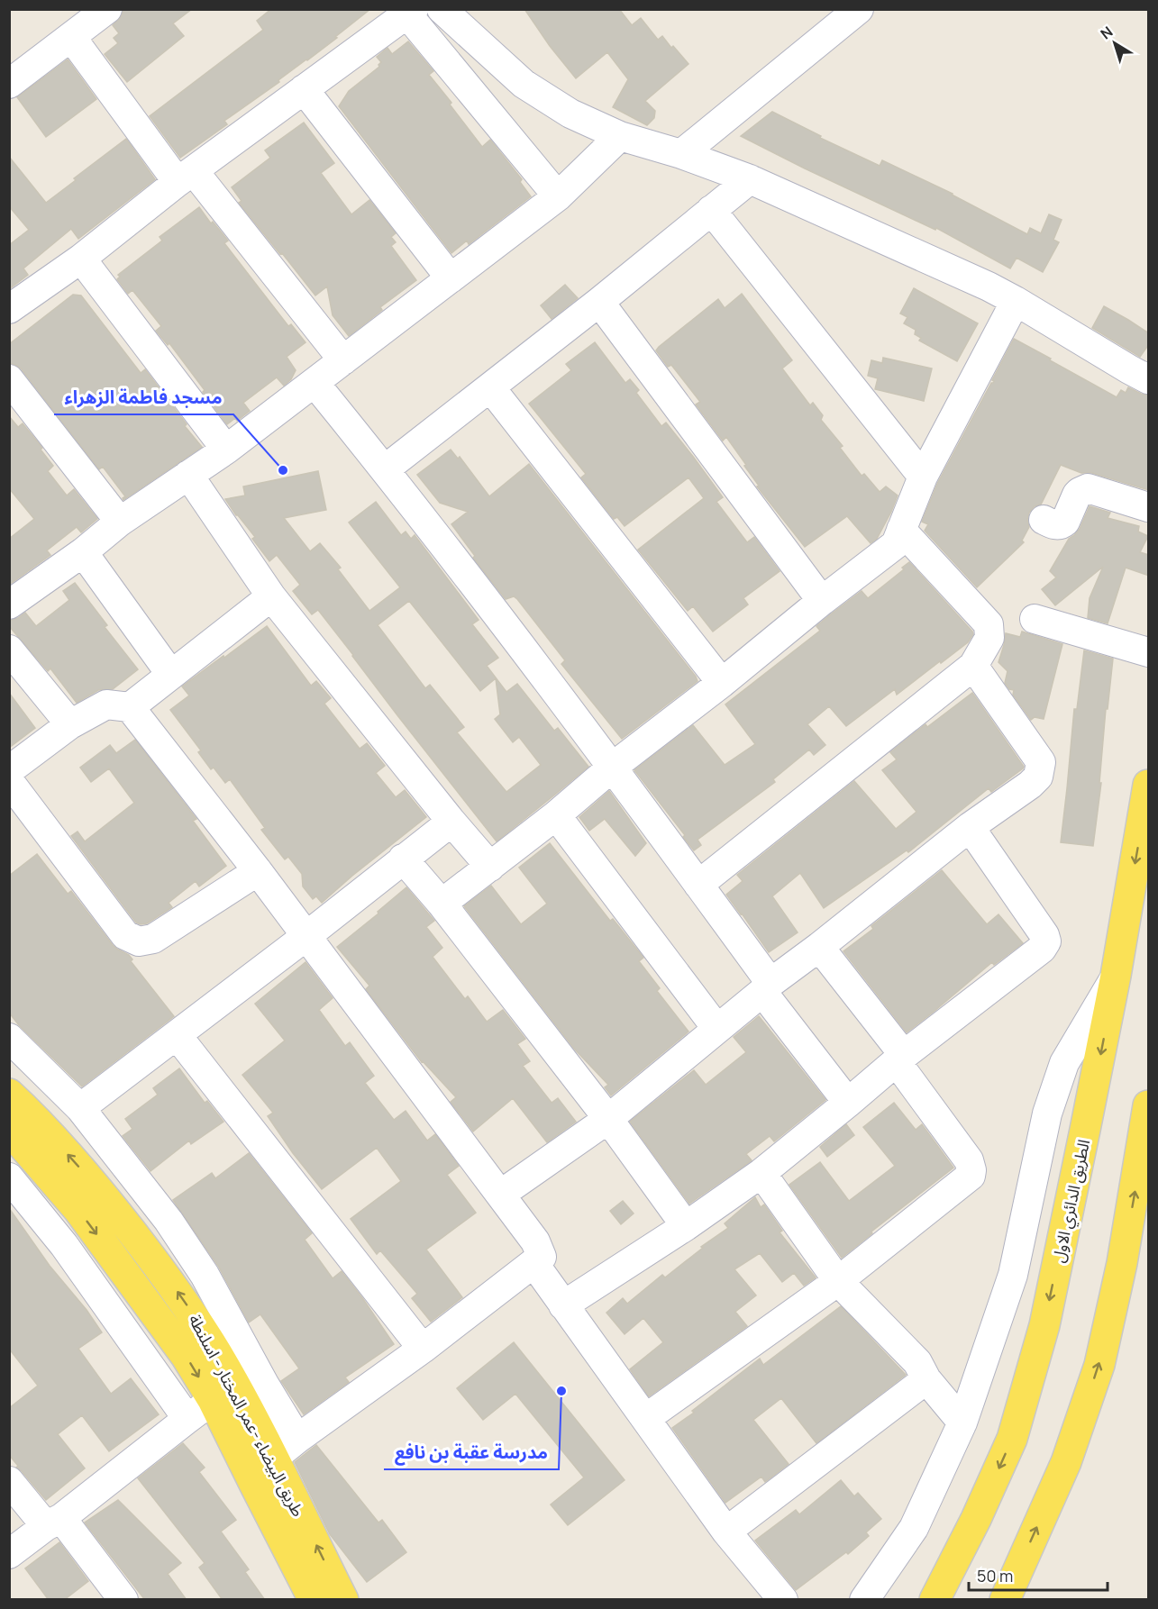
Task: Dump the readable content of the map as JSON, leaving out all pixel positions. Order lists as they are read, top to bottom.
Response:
{
  "streets": {
    "main road": ["الطريق الدائري الاول", "طريق البيضاء -عمر المختار - اسلنطة"]
  },
  "places": ["مسجد فاطمة الزهراء", "مدرسة عقبة بن نافع"],
  "scale_bar": "50 m",
  "north": "top left"
}
